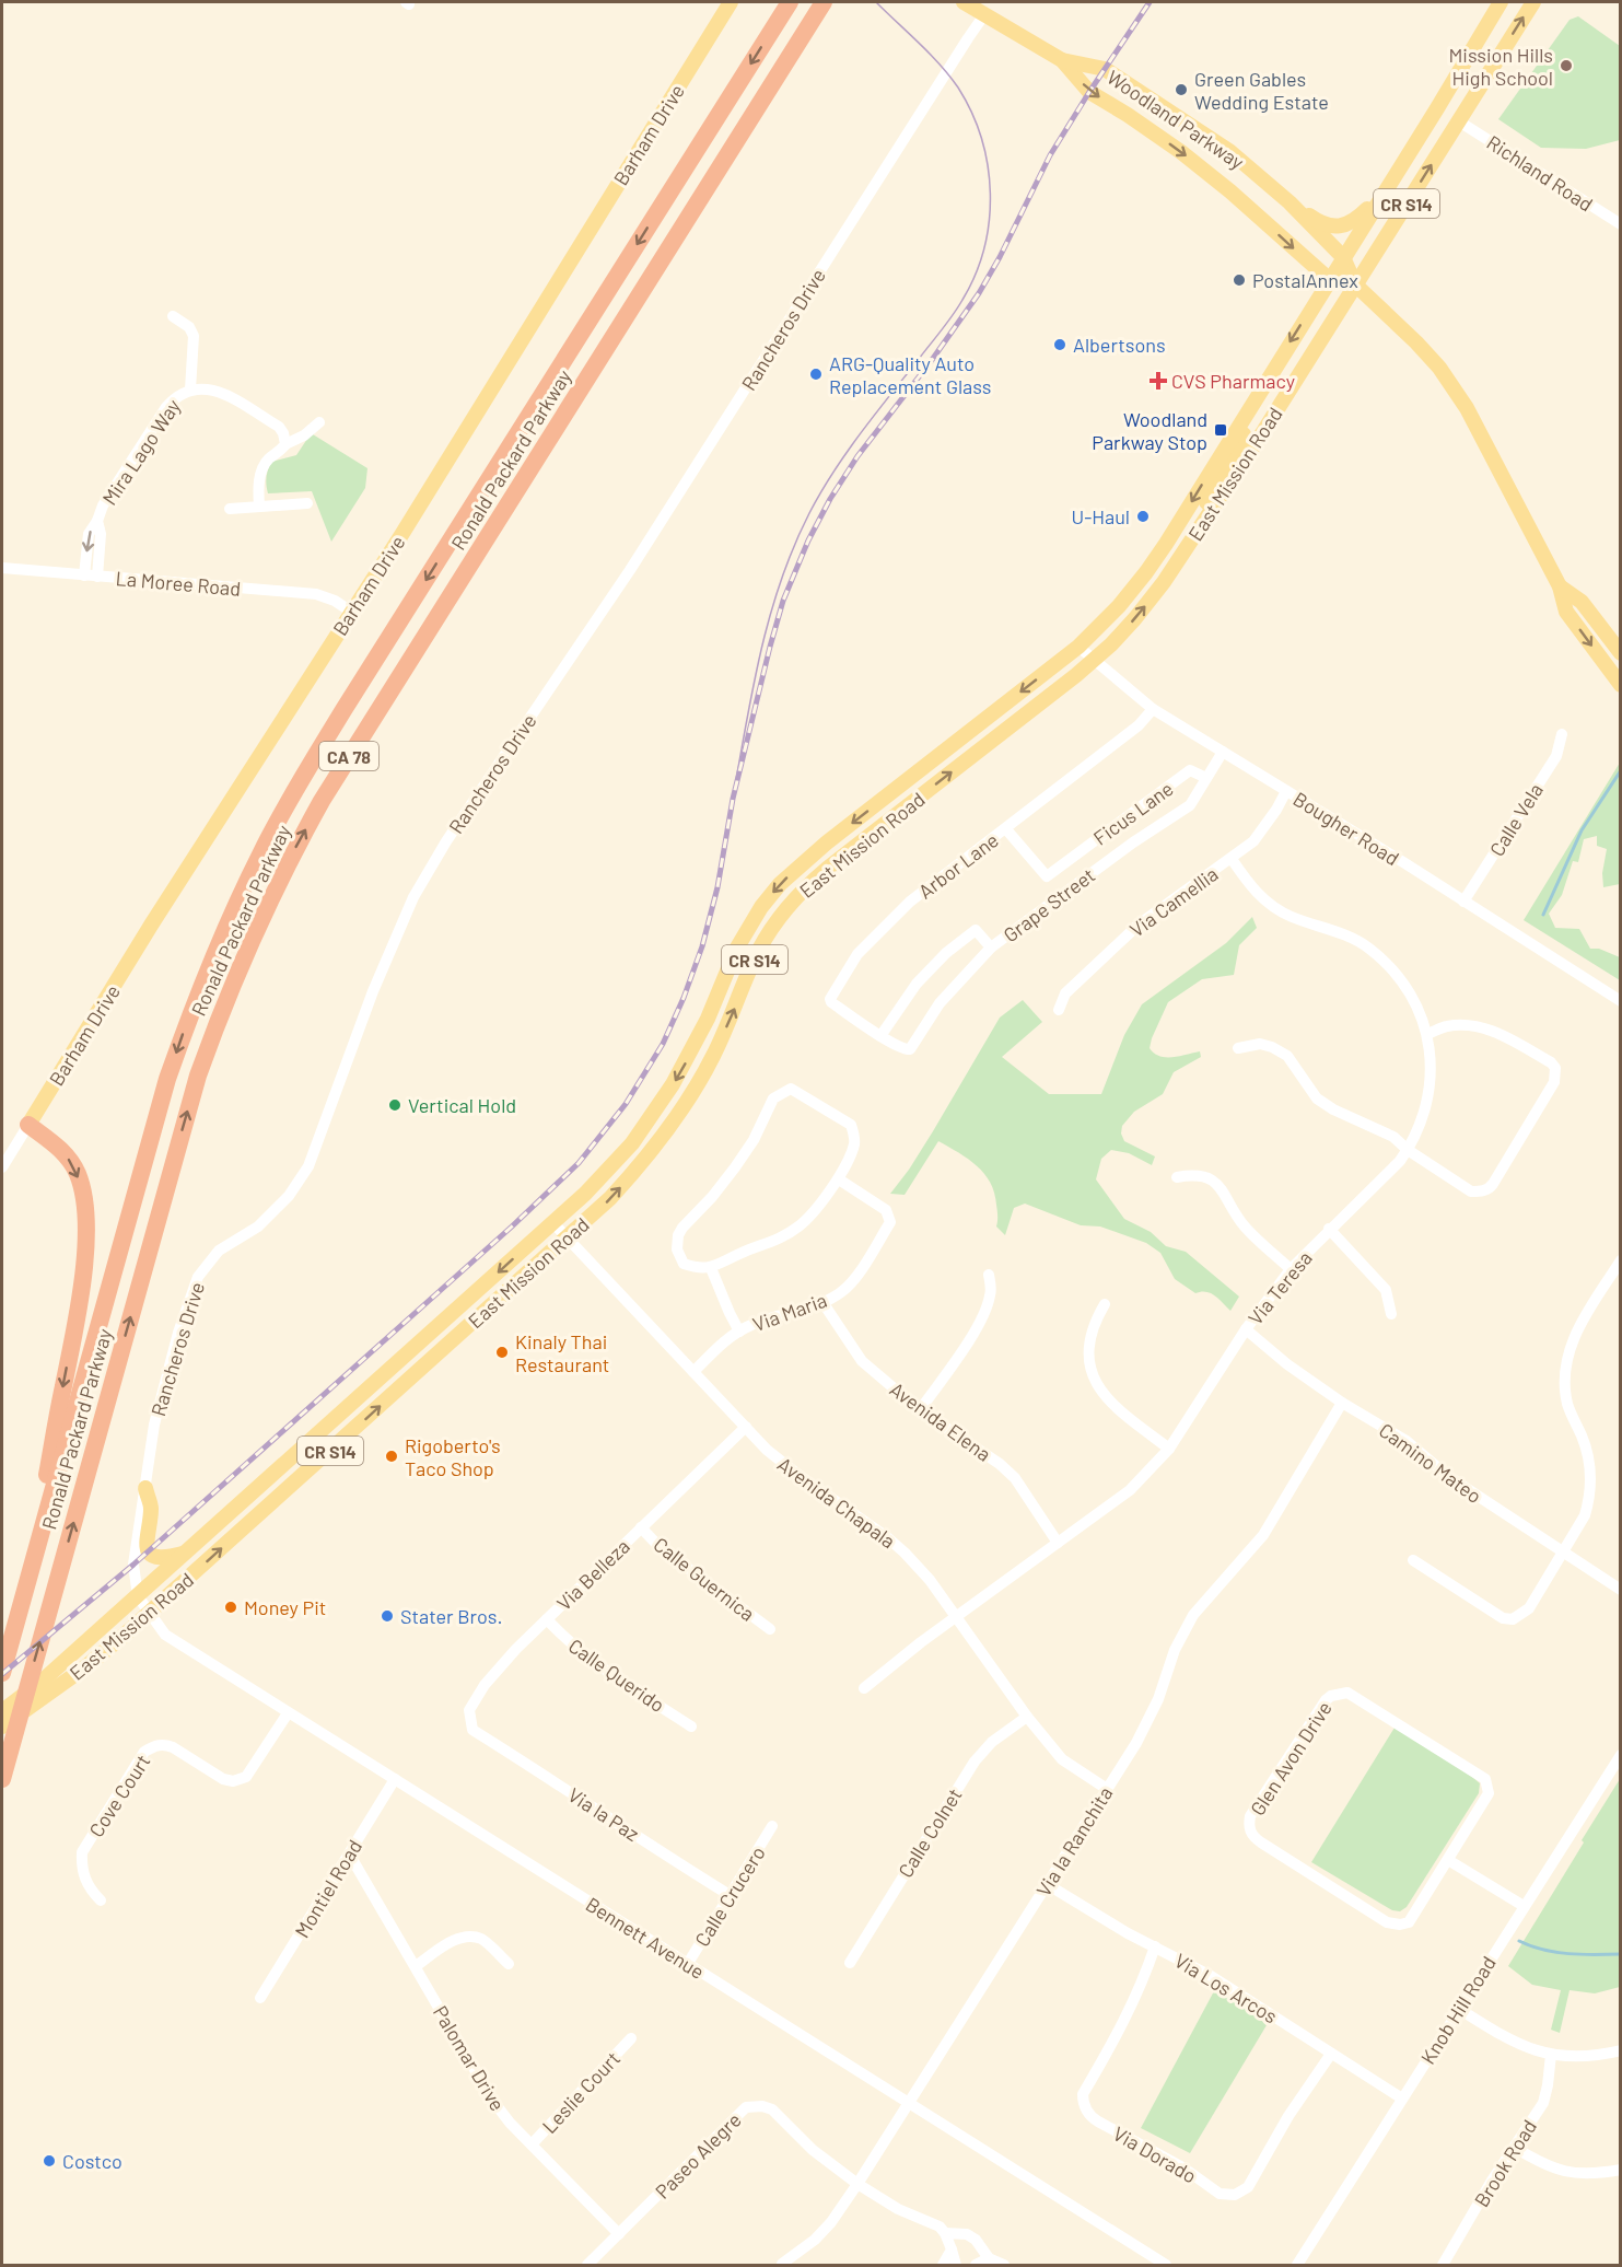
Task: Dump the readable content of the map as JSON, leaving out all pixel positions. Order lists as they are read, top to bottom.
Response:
{
  "streets": {
    "highway": ["Ronald Packard Parkway", "CA 78"],
    "main road": [
      "Woodland Parkway",
      "Barham Drive",
      "CR S14",
      "East Mission Road"
    ],
    "street": [
      "Richland Road",
      "Rancheros Drive",
      "Mira Lago Way",
      "La Moree Road",
      "Ficus Lane",
      "Calle Vela",
      "Bougher Road",
      "Arbor Lane",
      "Via Camellia",
      "Grape Street",
      "Via Teresa",
      "Via Maria",
      "Avenida Elena",
      "Camino Mateo",
      "Avenida Chapala",
      "Via Belleza",
      "Calle Guernica",
      "Calle Querido",
      "Glen Avon Drive",
      "Cove Court",
      "Via la Paz",
      "Calle Colnet",
      "Via la Ranchita",
      "Montiel Road",
      "Calle Crucero",
      "Bennett Avenue",
      "Via Los Arcos",
      "Knob Hill Road",
      "Palomar Drive",
      "Leslie Court",
      "Via Dorado",
      "Paseo Alegre",
      "Brook Road"
    ]
  },
  "crossings": [
    ["Woodland Parkway", "Rancheros Drive"],
    ["Woodland Parkway", "East Mission Road"],
    ["Barham Drive", "La Moree Road"],
    ["Richland Road", "East Mission Road"],
    ["Rancheros Drive", "East Mission Road"],
    ["Rancheros Drive", "Bennett Avenue"],
    ["Mira Lago Way", "La Moree Road"],
    ["East Mission Road", "Bougher Road"],
    ["East Mission Road", "Avenida Chapala"],
    ["East Mission Road", "Bennett Avenue"],
    ["Ficus Lane", "Arbor Lane"],
    ["Ficus Lane", "Grape Street"],
    ["Calle Vela", "Bougher Road"],
    ["Bougher Road", "Arbor Lane"],
    ["Bougher Road", "Via Camellia"],
    ["Bougher Road", "Grape Street"],
    ["Arbor Lane", "Grape Street"],
    ["Via Camellia", "Via Teresa"],
    ["Via Teresa", "Avenida Elena"],
    ["Via Teresa", "Camino Mateo"],
    ["Via Teresa", "Avenida Chapala"],
    ["Via Maria", "Avenida Elena"],
    ["Via Maria", "Avenida Chapala"],
    ["Camino Mateo", "Via la Ranchita"],
    ["Avenida Chapala", "Via Belleza"],
    ["Avenida Chapala", "Calle Colnet"],
    ["Avenida Chapala", "Via la Ranchita"],
    ["Via Belleza", "Calle Guernica"],
    ["Via Belleza", "Calle Querido"],
    ["Via Belleza", "Via la Paz"],
    ["Cove Court", "Bennett Avenue"],
    ["Via la Paz", "Calle Crucero"],
    ["Via la Ranchita", "Bennett Avenue"],
    ["Via la Ranchita", "Via Los Arcos"],
    ["Via la Ranchita", "Paseo Alegre"],
    ["Montiel Road", "Bennett Avenue"],
    ["Montiel Road", "Palomar Drive"],
    ["Calle Crucero", "Bennett Avenue"],
    ["Via Los Arcos", "Knob Hill Road"],
    ["Via Los Arcos", "Via Dorado"],
    ["Palomar Drive", "Leslie Court"],
    ["Palomar Drive", "Paseo Alegre"]
  ],
  "places": {
    "other": [
      "Mission Hills High School",
      "Green Gables Wedding Estate",
      "PostalAnnex",
      "Albertsons",
      "ARG-Quality Auto Replacement Glass",
      "U-Haul",
      "Vertical Hold",
      "Kinaly Thai Restaurant",
      "Rigoberto's Taco Shop",
      "Money Pit",
      "Stater Bros.",
      "Costco"
    ],
    "health": ["CVS Pharmacy"],
    "transit": ["Woodland Parkway Stop"]
  }
}
